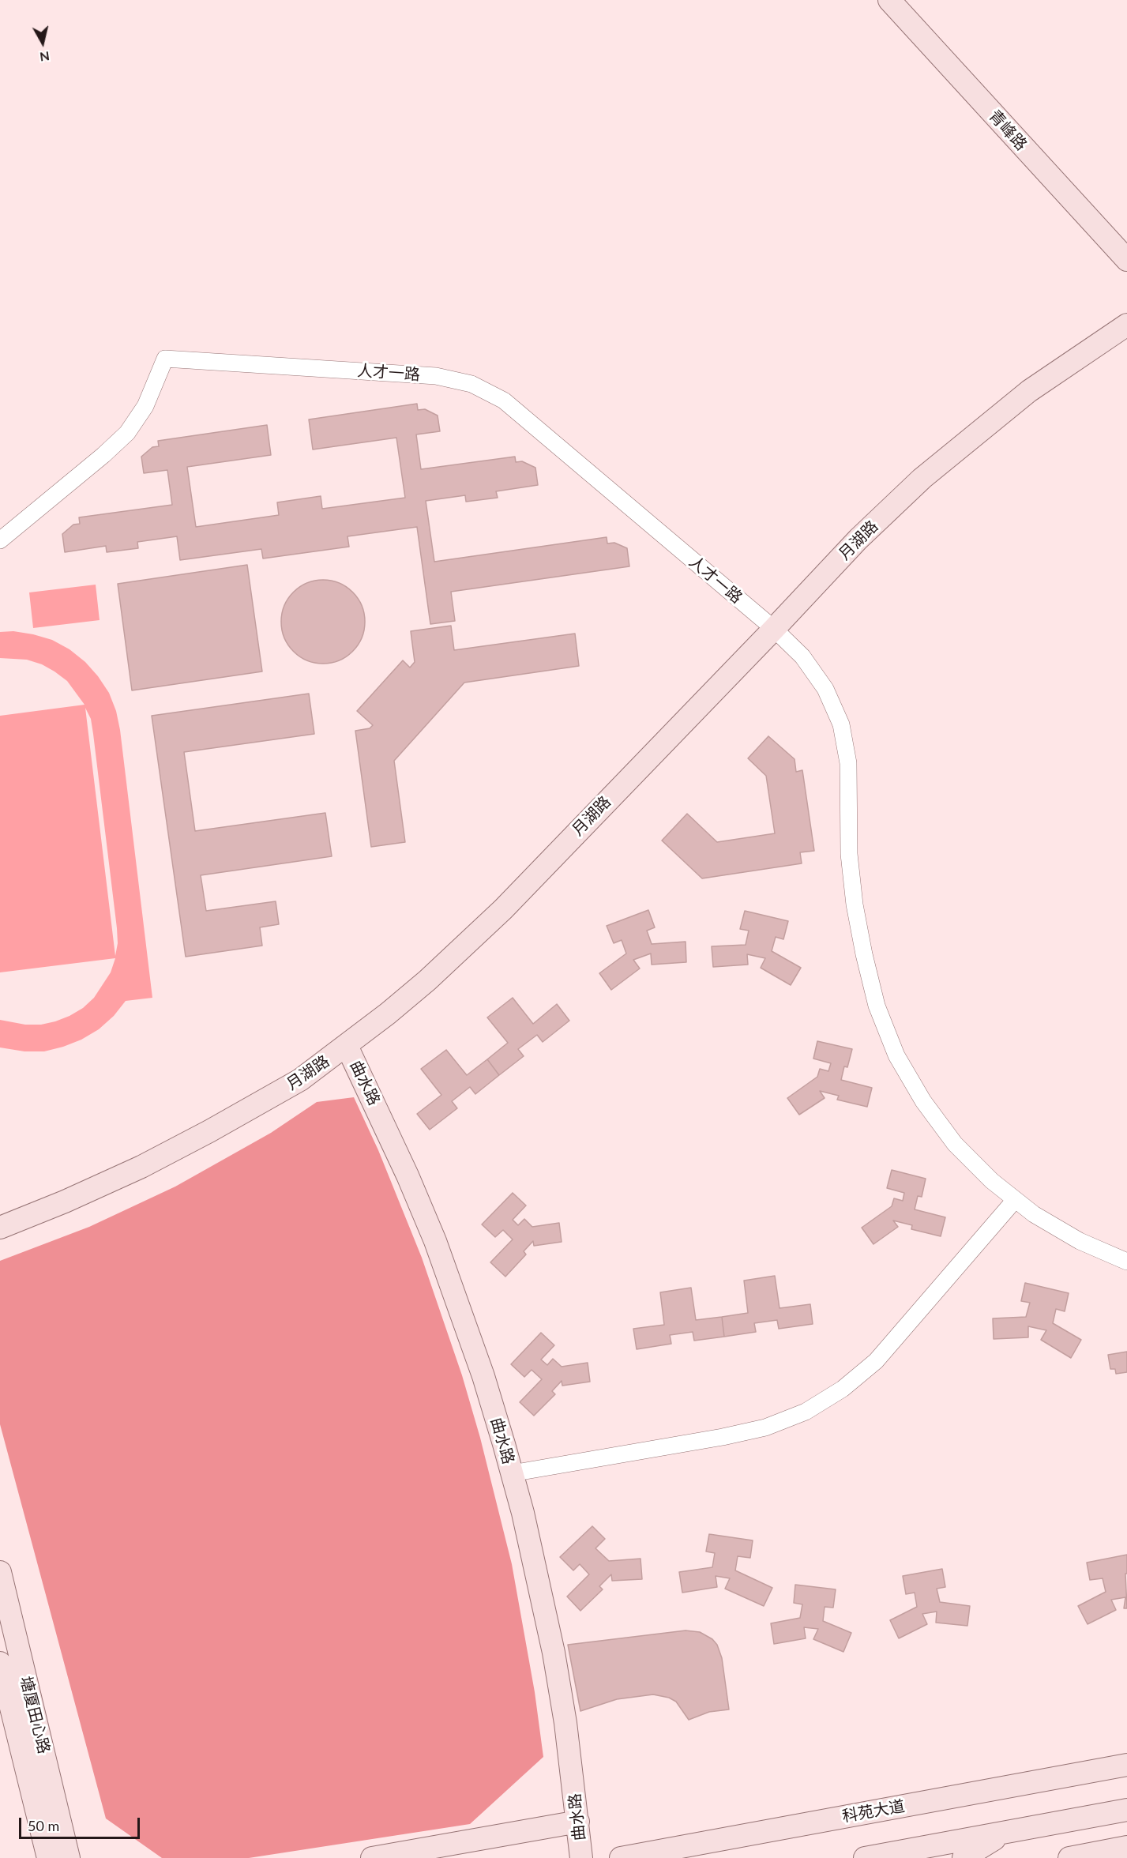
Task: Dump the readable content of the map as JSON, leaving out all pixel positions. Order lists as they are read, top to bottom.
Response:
{
  "streets": {
    "street": [
      "青峰路",
      "人才一路",
      "月湖路",
      "曲水路",
      "塘厦田心路",
      "科苑大道"
    ]
  },
  "crossings": [
    ["人才一路", "月湖路"],
    ["月湖路", "曲水路"]
  ],
  "scale_bar": "50 m",
  "north": "bottom"
}
